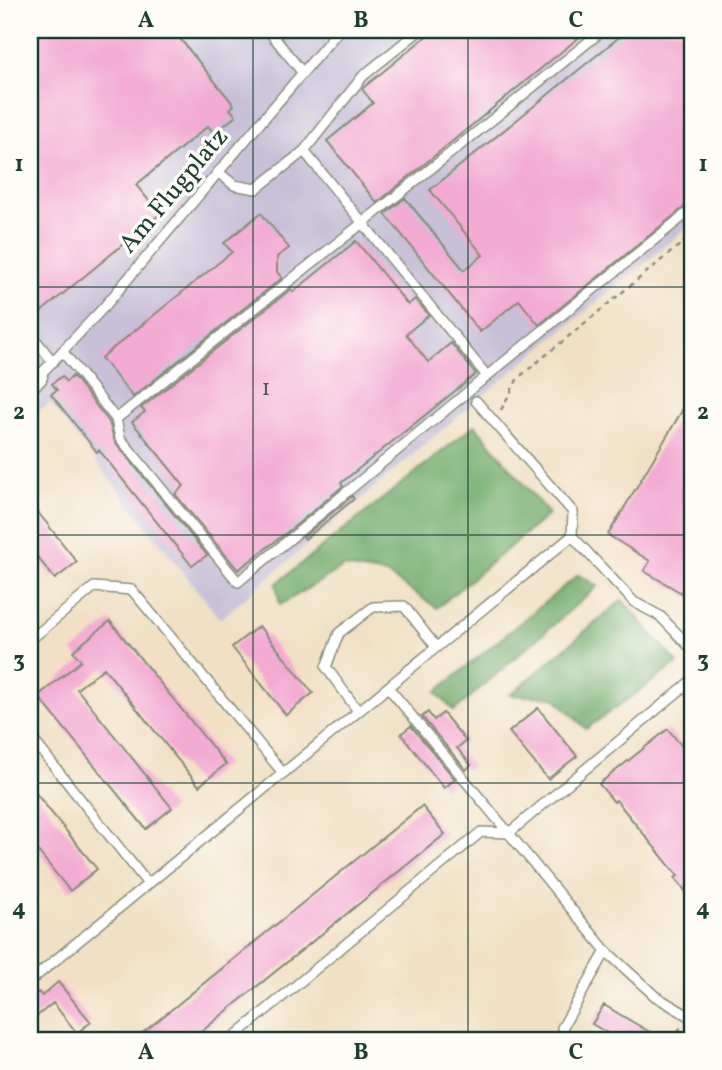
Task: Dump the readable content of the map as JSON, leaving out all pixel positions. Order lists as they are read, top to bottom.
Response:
{
  "streets": {
    "lane": ["Am Flugplatz"]
  },
  "house_numbers": ["1"],
  "grid": {
    "columns": ["A", "B", "C"],
    "rows": [
      "1",
      "2",
      "3",
      "4"
    ]
  }
}
